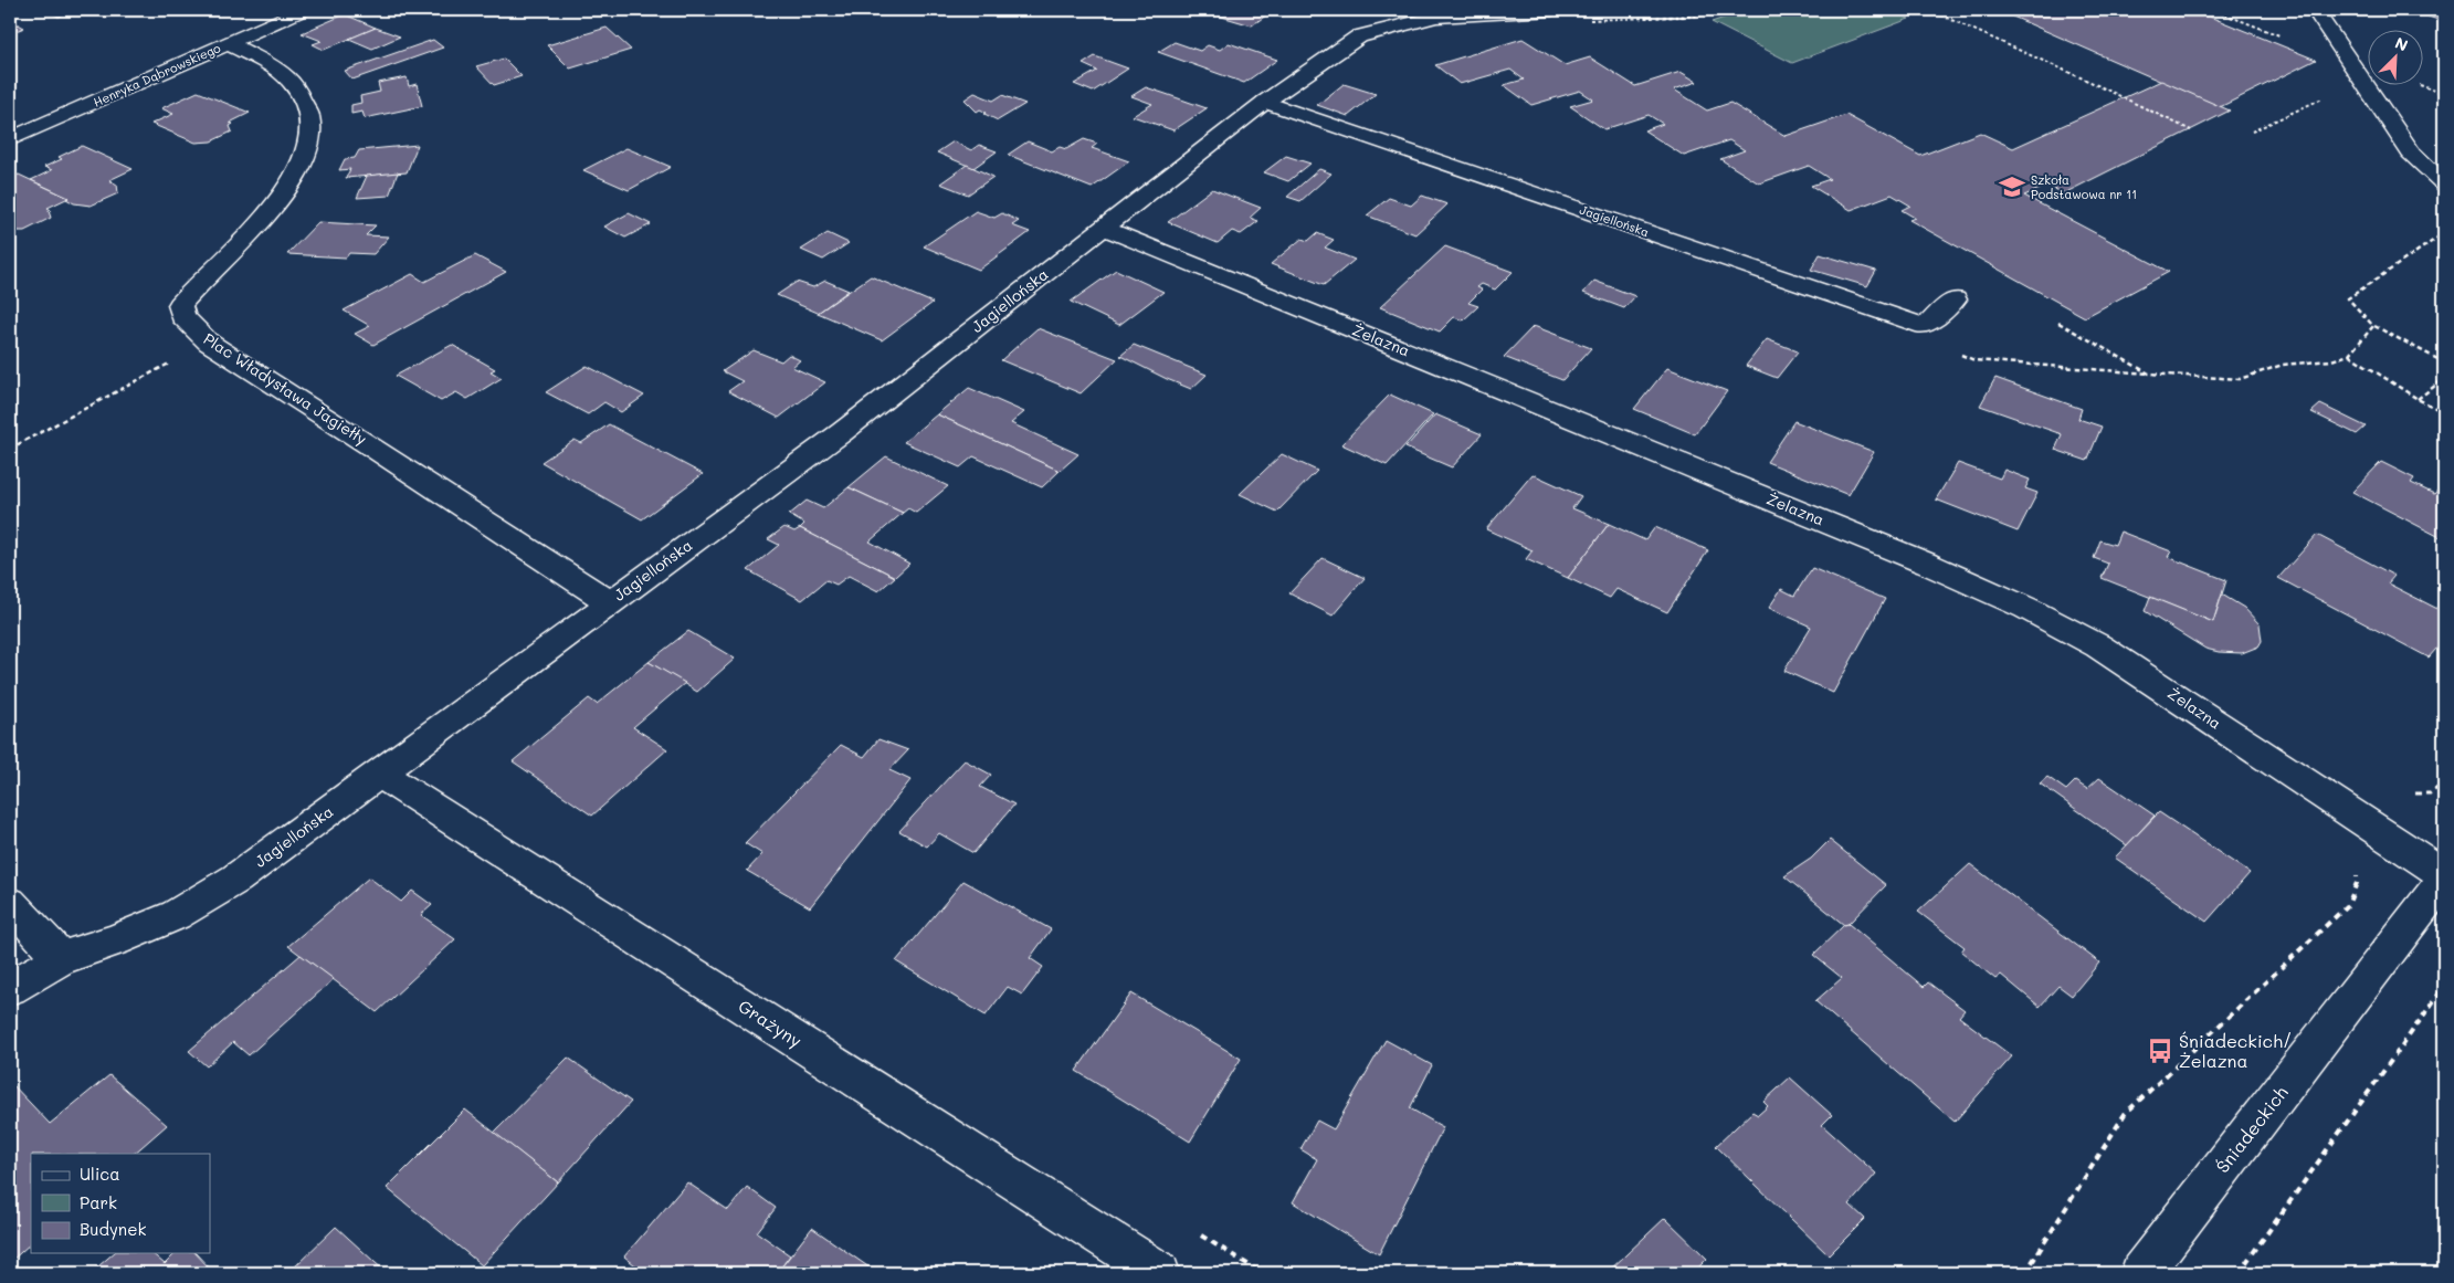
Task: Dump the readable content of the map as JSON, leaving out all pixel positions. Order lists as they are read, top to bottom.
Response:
{
  "streets": {
    "street": [
      "Henryka Dąbrowskiego",
      "Jagiellońska",
      "Żelazna",
      "Plac Władysława Jagiełły",
      "Grażyny",
      "Śniadeckich"
    ]
  },
  "crossings": [
    ["Henryka Dąbrowskiego", "Plac Władysława Jagiełły"],
    ["Jagiellońska", "Żelazna"],
    ["Jagiellońska", "Plac Władysława Jagiełły"],
    ["Jagiellońska", "Grażyny"]
  ],
  "places": {
    "school or university": ["Szkoła Podstawowa nr 11"],
    "bus stop": ["Śniadeckich/ Żelazna"]
  },
  "legend": ["Ulica", "Park", "Budynek"],
  "north": "top right"
}
